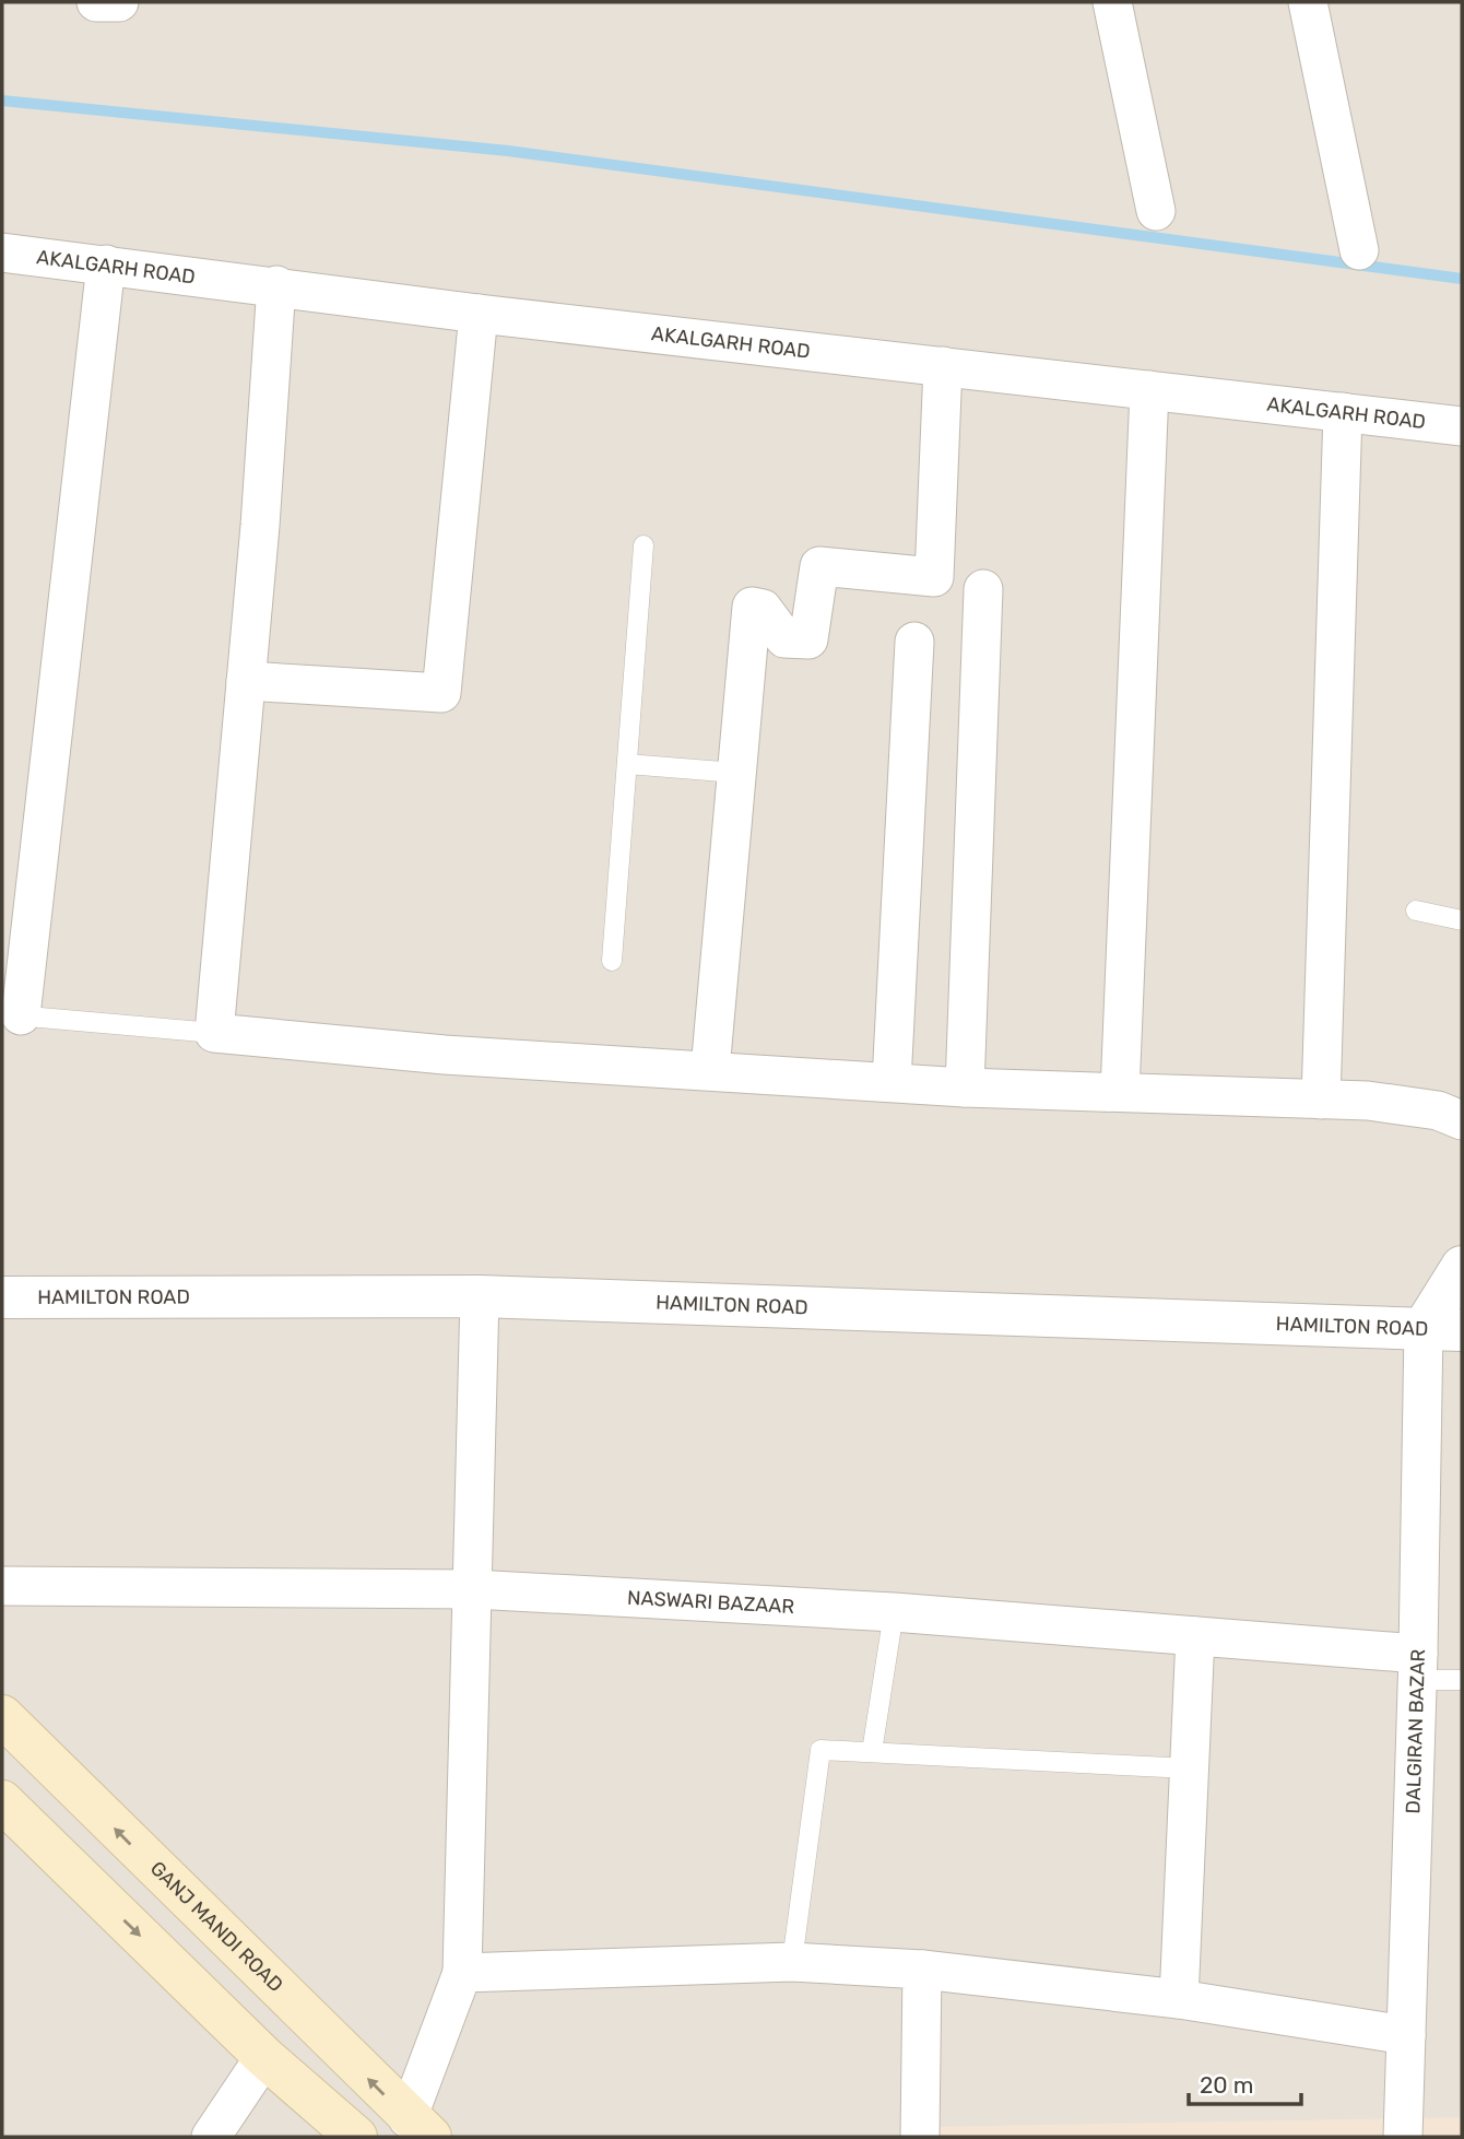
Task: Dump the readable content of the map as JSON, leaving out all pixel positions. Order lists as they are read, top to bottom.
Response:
{
  "streets": {
    "main road": ["GANJ MANDI ROAD"],
    "street": [
      "AKALGARH ROAD",
      "HAMILTON ROAD",
      "NASWARI BAZAAR",
      "DALGIRAN BAZAR"
    ]
  },
  "crossings": [
    ["HAMILTON ROAD", "DALGIRAN BAZAR"],
    ["NASWARI BAZAAR", "DALGIRAN BAZAR"]
  ],
  "scale_bar": "20 m"
}
